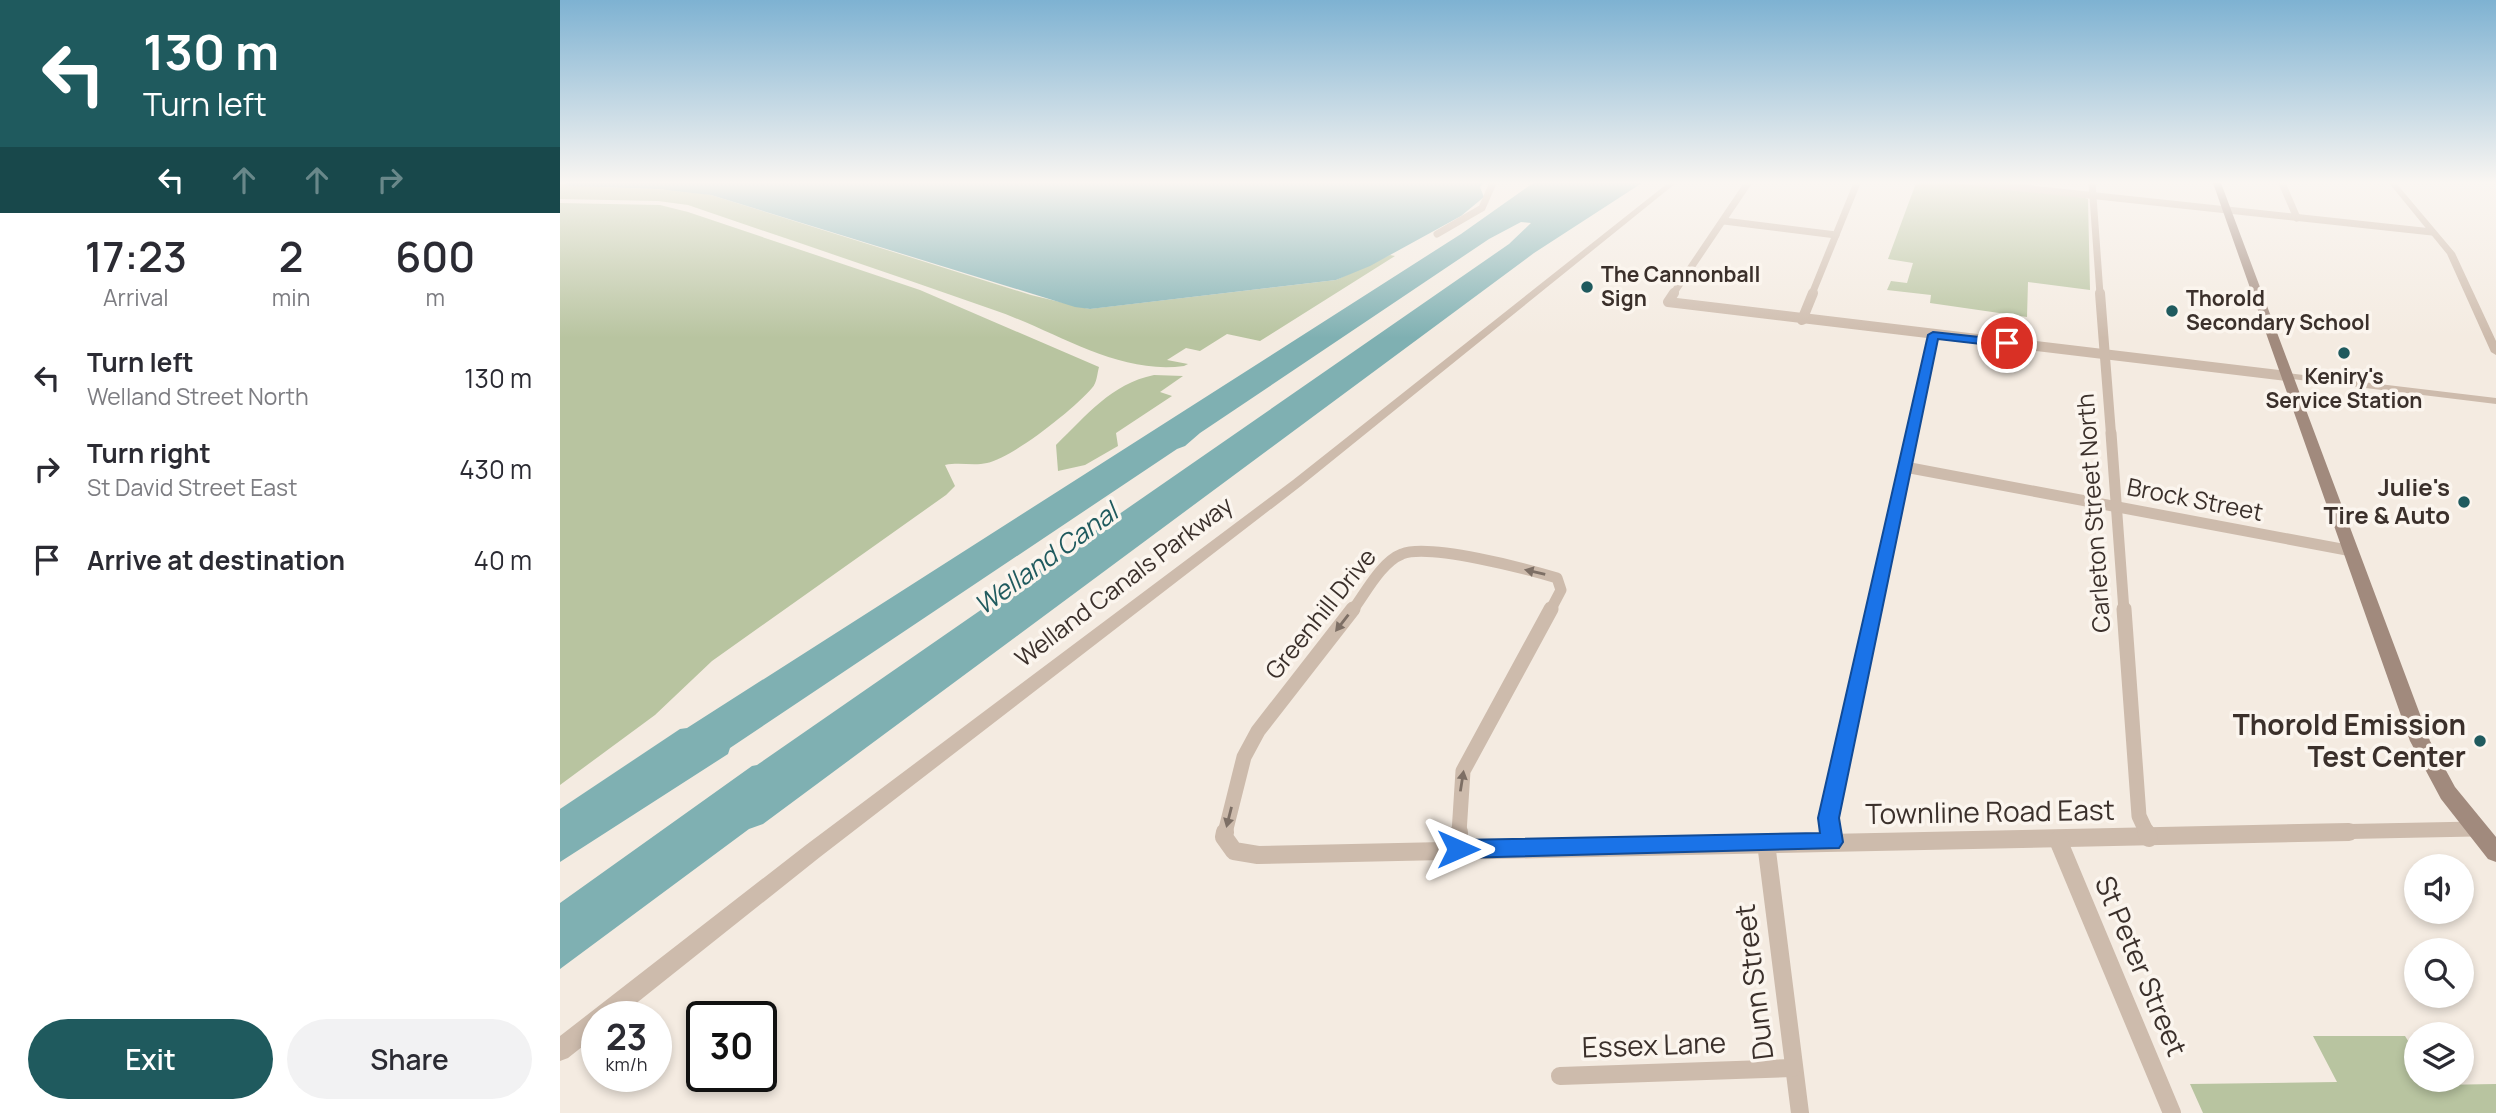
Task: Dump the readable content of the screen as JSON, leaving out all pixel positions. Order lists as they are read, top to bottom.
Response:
{
  "streets": {
    "street": [
      "Brock Street",
      "Carleton Street North",
      "Welland Canals Parkway",
      "Greenhill Drive",
      "Townline Road East",
      "St Peter Street",
      "Dunn Street",
      "Essex Lane"
    ]
  },
  "crossings": [
    ["Brock Street", "Carleton Street North"],
    ["Carleton Street North", "Townline Road East"],
    ["Greenhill Drive", "Townline Road East"],
    ["Townline Road East", "St Peter Street"],
    ["Townline Road East", "Dunn Street"],
    ["Dunn Street", "Essex Lane"]
  ],
  "water": ["Welland Canal"],
  "places": [
    "The Cannonball Sign",
    "Thorold Secondary School",
    "Keniry's Service Station",
    "Julie's Tire & Auto",
    "Thorold Emission Test Center"
  ],
  "page": {
    "turn": ["130 m", "Turn left"],
    "eta": [
      "17:23",
      "Arrival",
      "2",
      "min",
      "600",
      "m"
    ],
    "list": [
      {
        "name": "Turn left",
        "note": "Welland Street North",
        "value": "130 m"
      },
      {
        "name": "Turn right",
        "note": "St David Street East",
        "value": "430 m"
      },
      {
        "name": "Arrive at destination",
        "value": "40 m"
      }
    ],
    "speed": "23 km/h",
    "limit": "30",
    "buttons": ["Exit", "Share"]
  }
}
